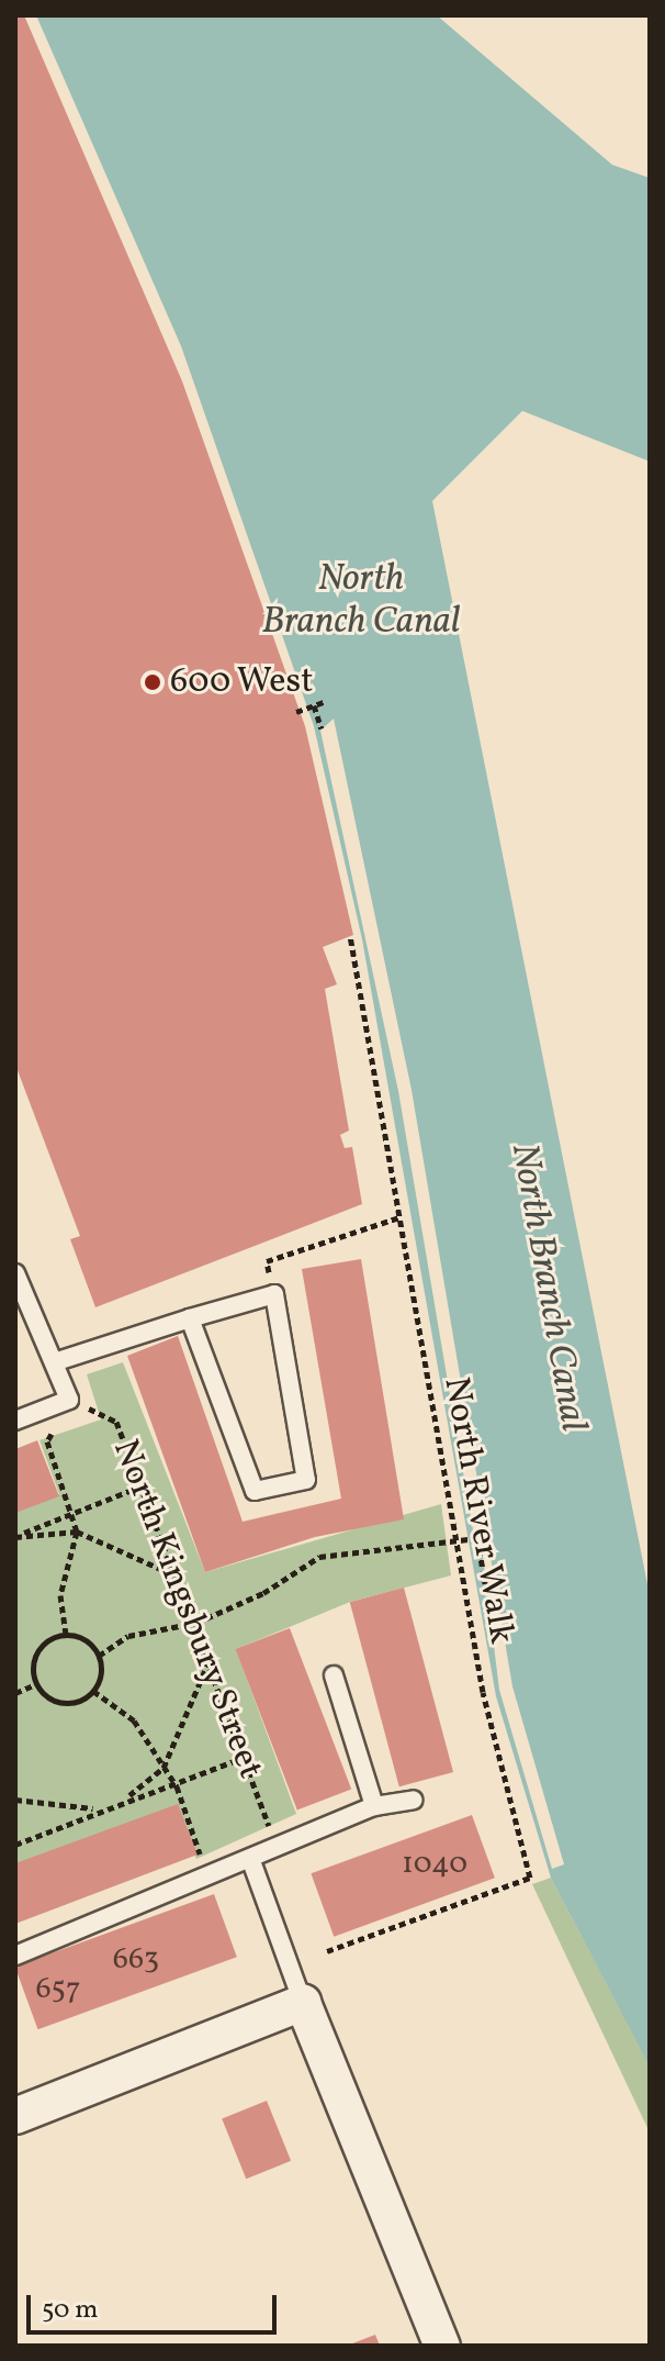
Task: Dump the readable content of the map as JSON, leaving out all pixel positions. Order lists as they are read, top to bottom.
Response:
{
  "streets": {
    "path": ["North River Walk", "North Kingsbury Street"]
  },
  "water": ["North Branch Canal"],
  "places": ["600 West"],
  "house_numbers": ["1040", "663", "657"],
  "scale_bar": "50 m"
}
